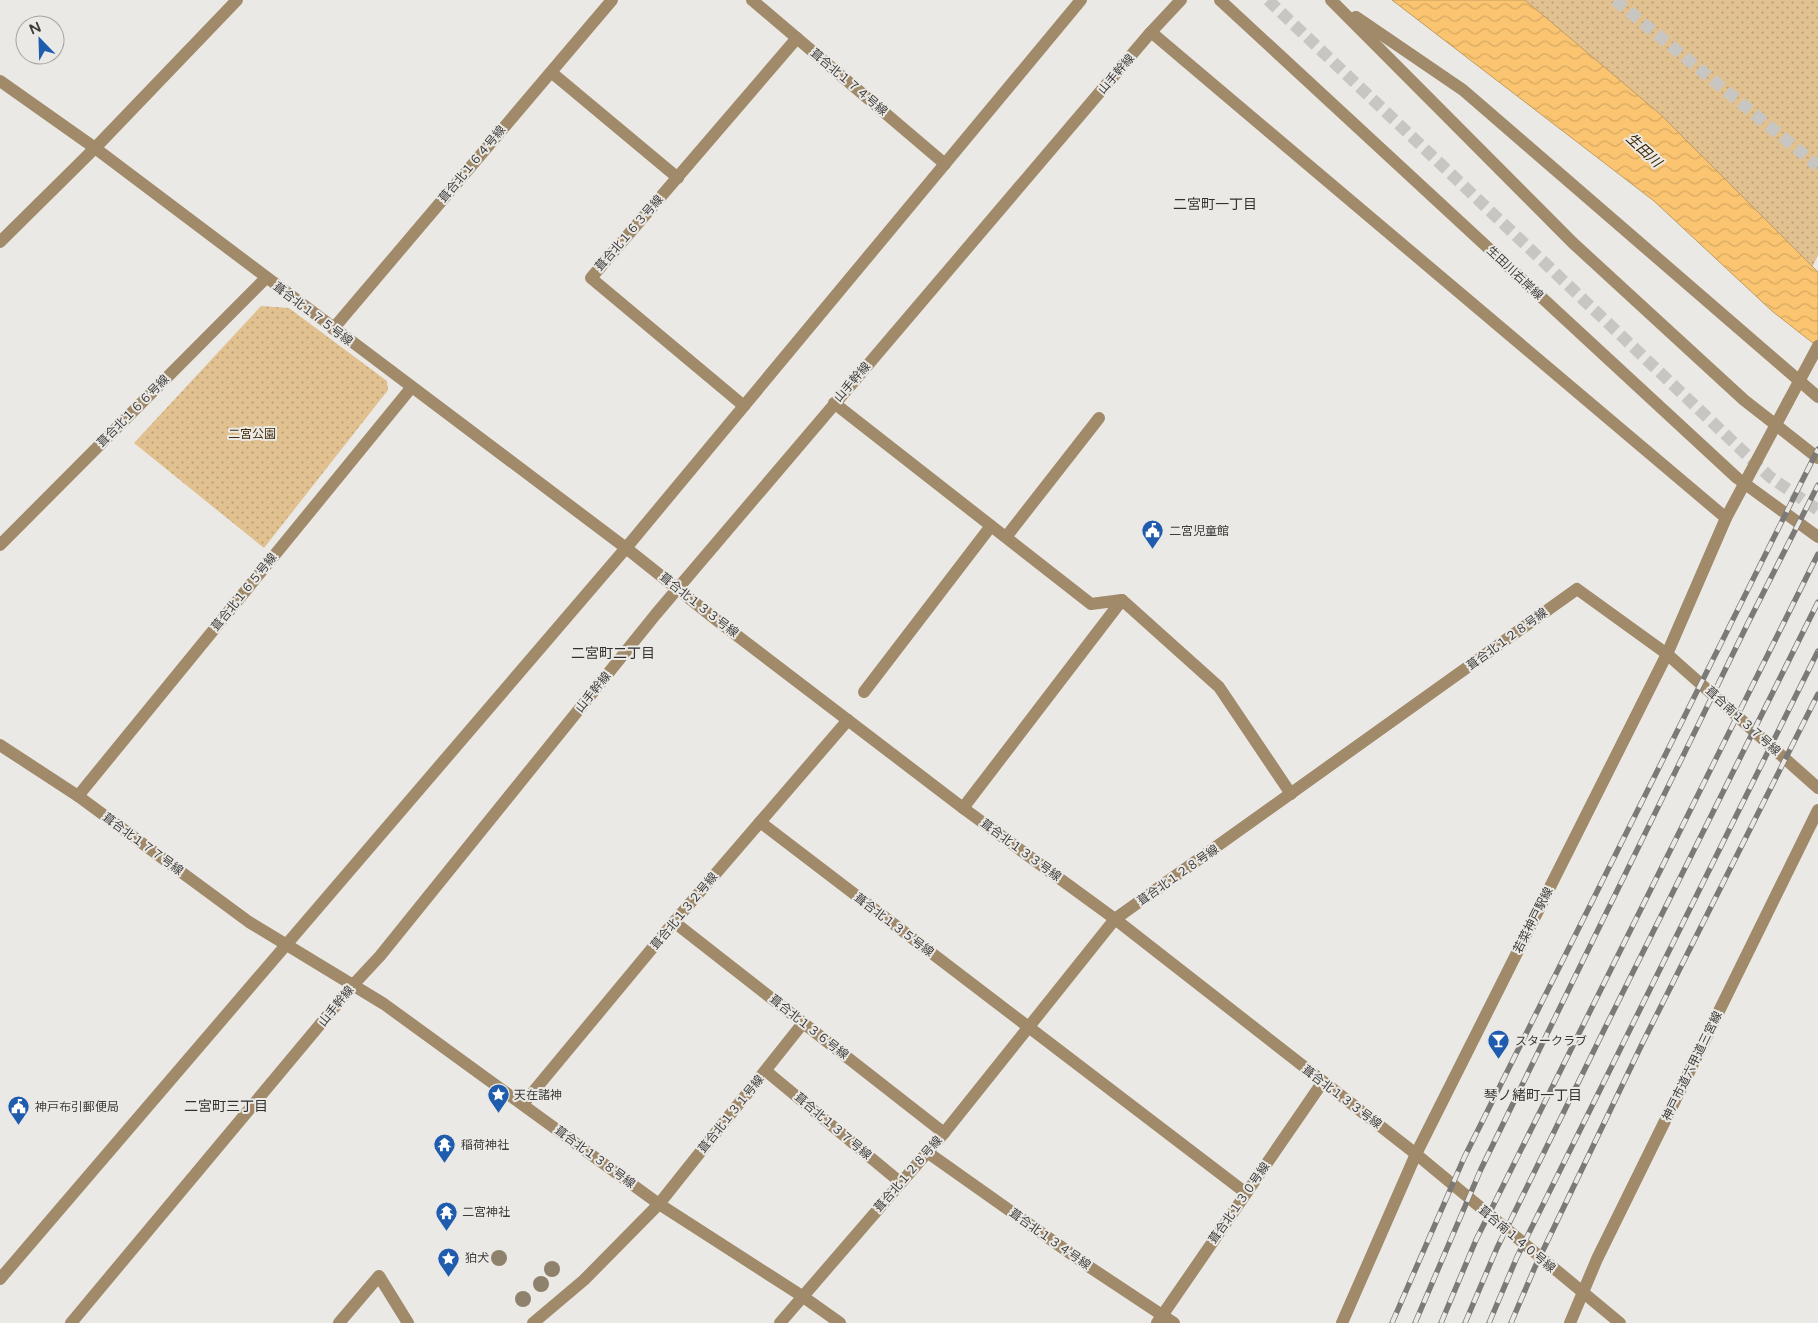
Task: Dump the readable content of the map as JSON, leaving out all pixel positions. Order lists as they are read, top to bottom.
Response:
{
  "streets": {
    "street": [
      "山手幹線",
      "葺合北１７４号線",
      "葺合北１６４号線",
      "葺合北１６３号線",
      "生田川右岸線",
      "葺合北１７５号線",
      "葺合北１６６号線",
      "葺合北１６５号線",
      "葺合北１３３号線",
      "葺合北１２８号線",
      "葺合南１３７号線",
      "葺合北１７７号線",
      "葺合北１３２号線",
      "若菜神戸駅線",
      "葺合北１３５号線",
      "葺合北１３６号線",
      "神戸市道六甲道三宮線",
      "葺合北１３１号線",
      "葺合北１３７号線",
      "葺合北１３８号線",
      "葺合北１３０号線",
      "葺合北１３４号線",
      "葺合南１４０号線"
    ]
  },
  "crossings": [
    ["山手幹線", "葺合北１３３号線"],
    ["山手幹線", "葺合北１７７号線"],
    ["山手幹線", "葺合北１３８号線"],
    ["葺合北１７４号線", "葺合北１６３号線"],
    ["葺合北１６４号線", "葺合北１７５号線"],
    ["葺合北１７５号線", "葺合北１６６号線"],
    ["葺合北１７５号線", "葺合北１６５号線"],
    ["葺合北１７５号線", "葺合北１３３号線"],
    ["葺合北１６５号線", "葺合北１７７号線"],
    ["葺合北１３３号線", "葺合北１２８号線"],
    ["葺合北１３３号線", "葺合北１３２号線"],
    ["葺合北１３３号線", "若菜神戸駅線"],
    ["葺合北１３３号線", "葺合北１３０号線"],
    ["葺合北１３３号線", "葺合南１４０号線"],
    ["葺合北１２８号線", "葺合南１３７号線"],
    ["葺合北１２８号線", "若菜神戸駅線"],
    ["葺合北１２８号線", "葺合北１３５号線"],
    ["葺合北１２８号線", "葺合北１３６号線"],
    ["葺合北１２８号線", "葺合北１３７号線"],
    ["葺合北１２８号線", "葺合北１３８号線"],
    ["葺合北１２８号線", "葺合北１３４号線"],
    ["葺合南１３７号線", "若菜神戸駅線"],
    ["葺合北１７７号線", "葺合北１３８号線"],
    ["葺合北１３２号線", "葺合北１３５号線"],
    ["葺合北１３２号線", "葺合北１３６号線"],
    ["葺合北１３２号線", "葺合北１３８号線"],
    ["若菜神戸駅線", "葺合南１４０号線"],
    ["葺合北１３５号線", "葺合北１３０号線"],
    ["葺合北１３６号線", "葺合北１３１号線"],
    ["神戸市道六甲道三宮線", "葺合南１４０号線"],
    ["葺合北１３１号線", "葺合北１３７号線"],
    ["葺合北１３１号線", "葺合北１３８号線"],
    ["葺合北１３０号線", "葺合北１３４号線"]
  ],
  "districts": [
    "二宮町一丁目",
    "二宮町二丁目",
    "琴ノ緒町一丁目",
    "二宮町三丁目"
  ],
  "water": ["生田川"],
  "parks": ["二宮公園"],
  "places": {
    "public building": ["二宮児童館", "神戸布引郵便局"],
    "bar": ["スタークラブ"],
    "place": ["天在諸神", "狛犬"],
    "temple": ["稲荷神社", "二宮神社"]
  },
  "north": "top left"
}
